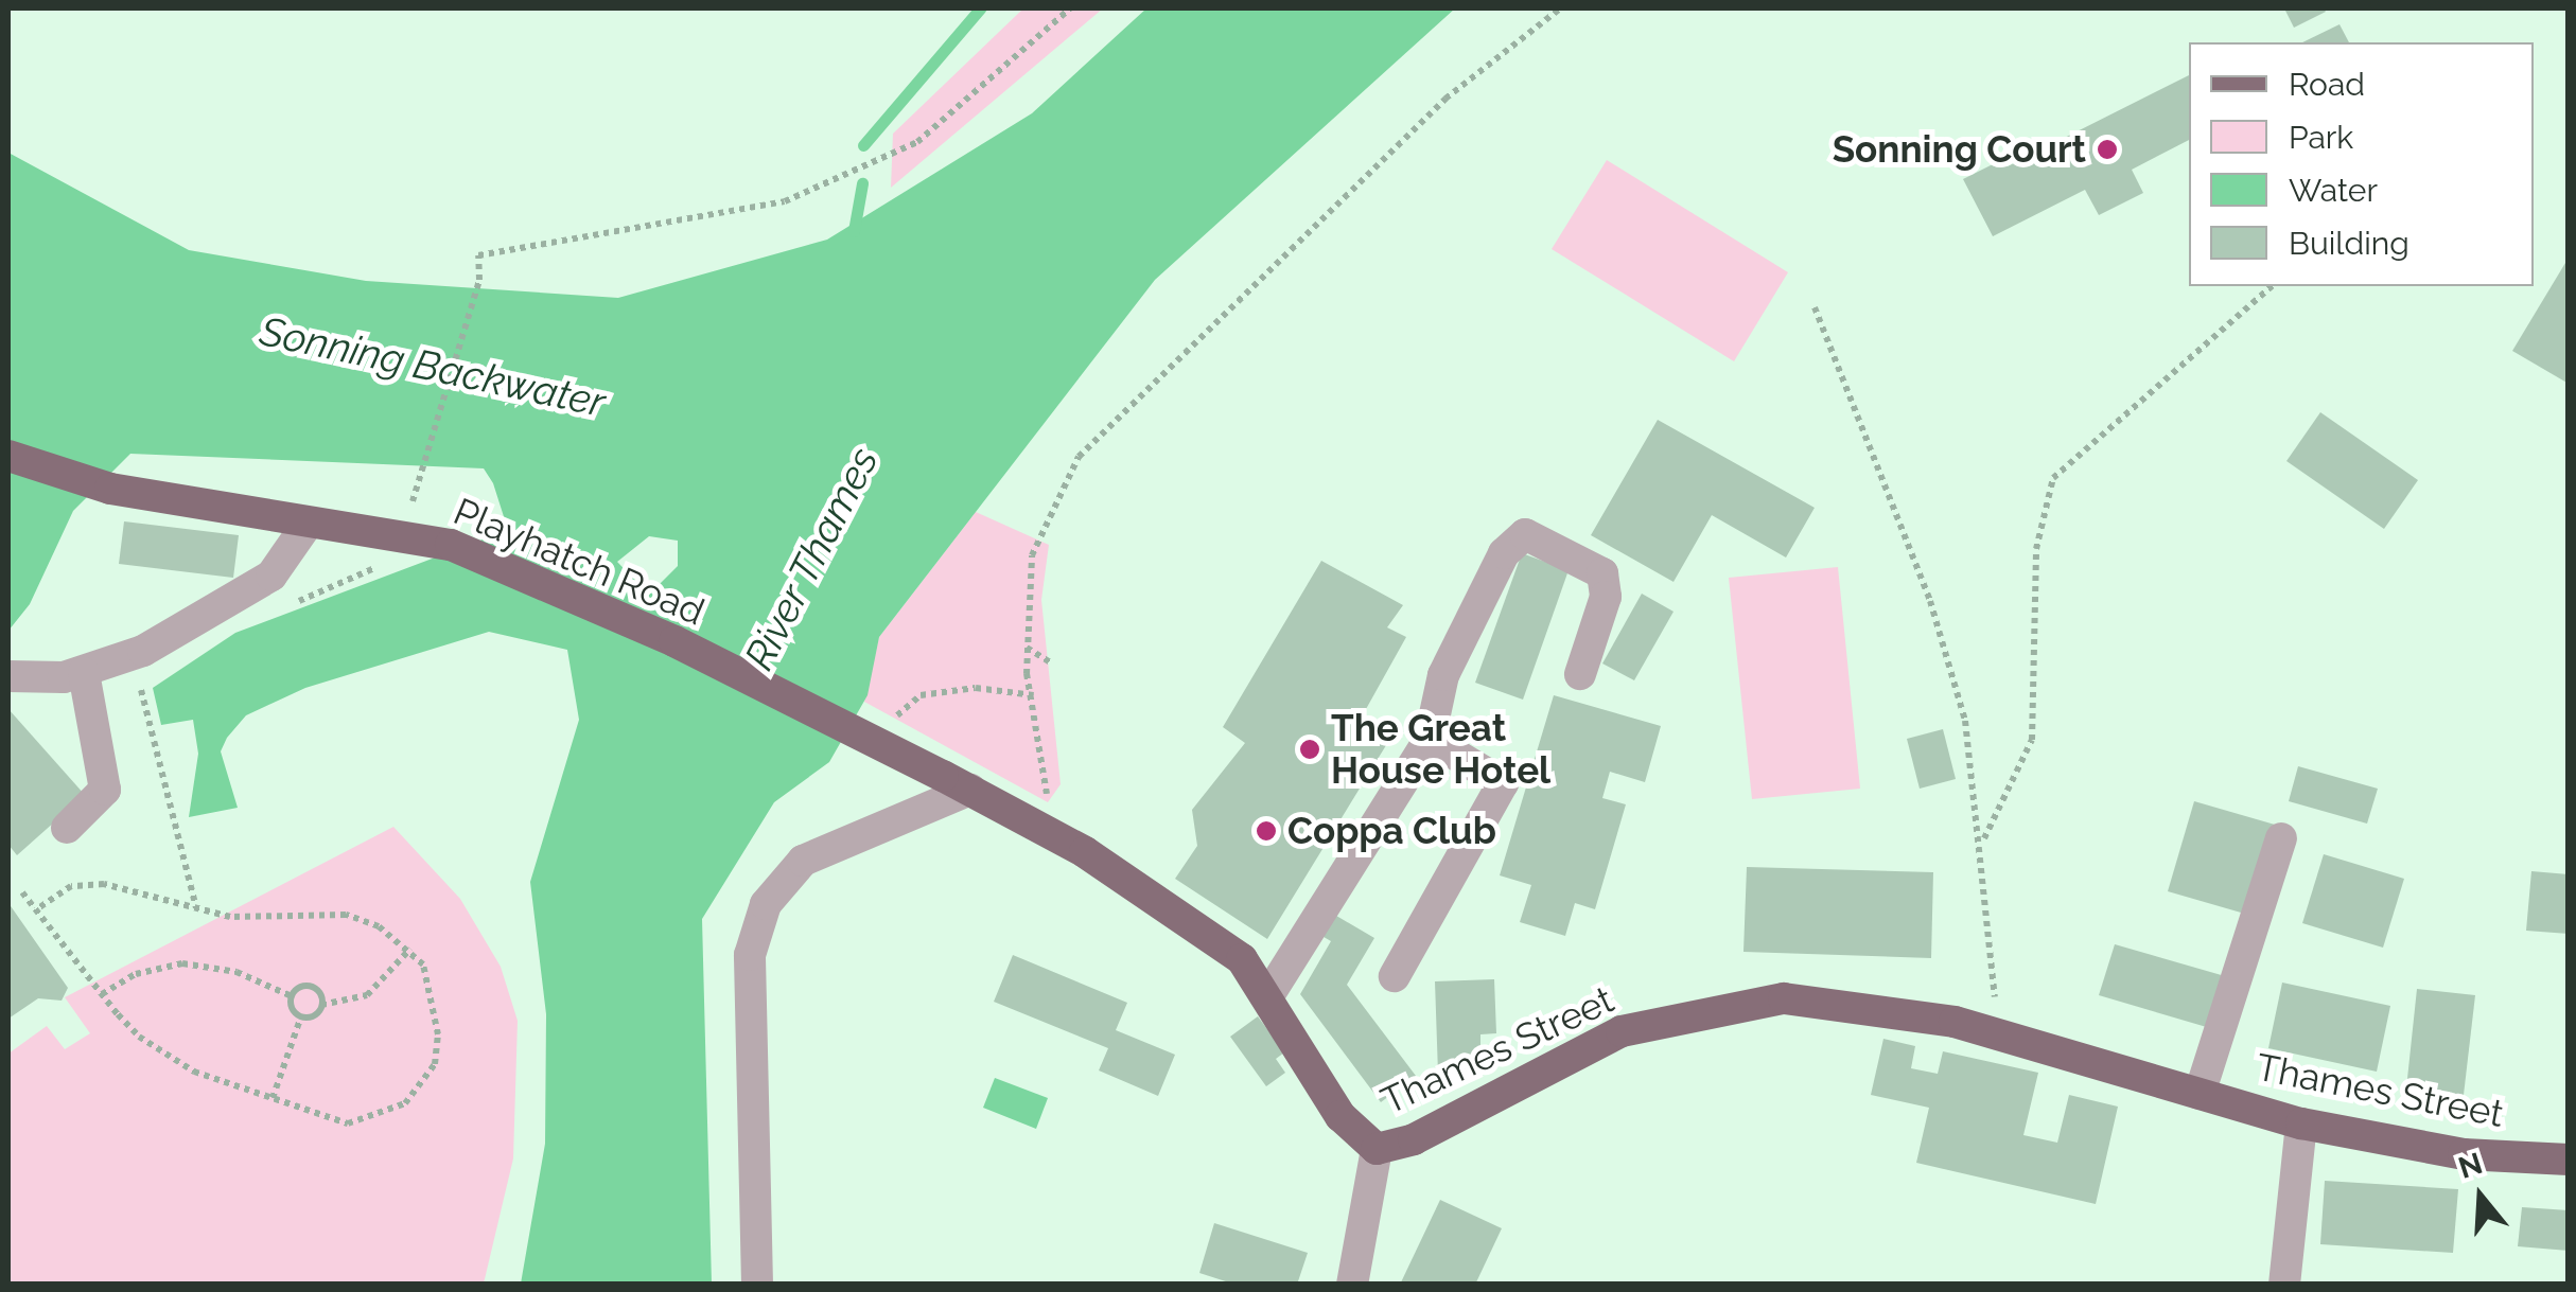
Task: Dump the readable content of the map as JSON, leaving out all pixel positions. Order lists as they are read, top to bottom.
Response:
{
  "streets": {
    "main road": ["Playhatch Road", "Thames Street"]
  },
  "crossings": [
    ["Playhatch Road", "Thames Street"]
  ],
  "water": ["Sonning Backwater", "River Thames"],
  "places": ["Sonning Court", "The Great House Hotel", "Coppa Club"],
  "legend": [
    "Road",
    "Park",
    "Water",
    "Building"
  ],
  "north": "top"
}
